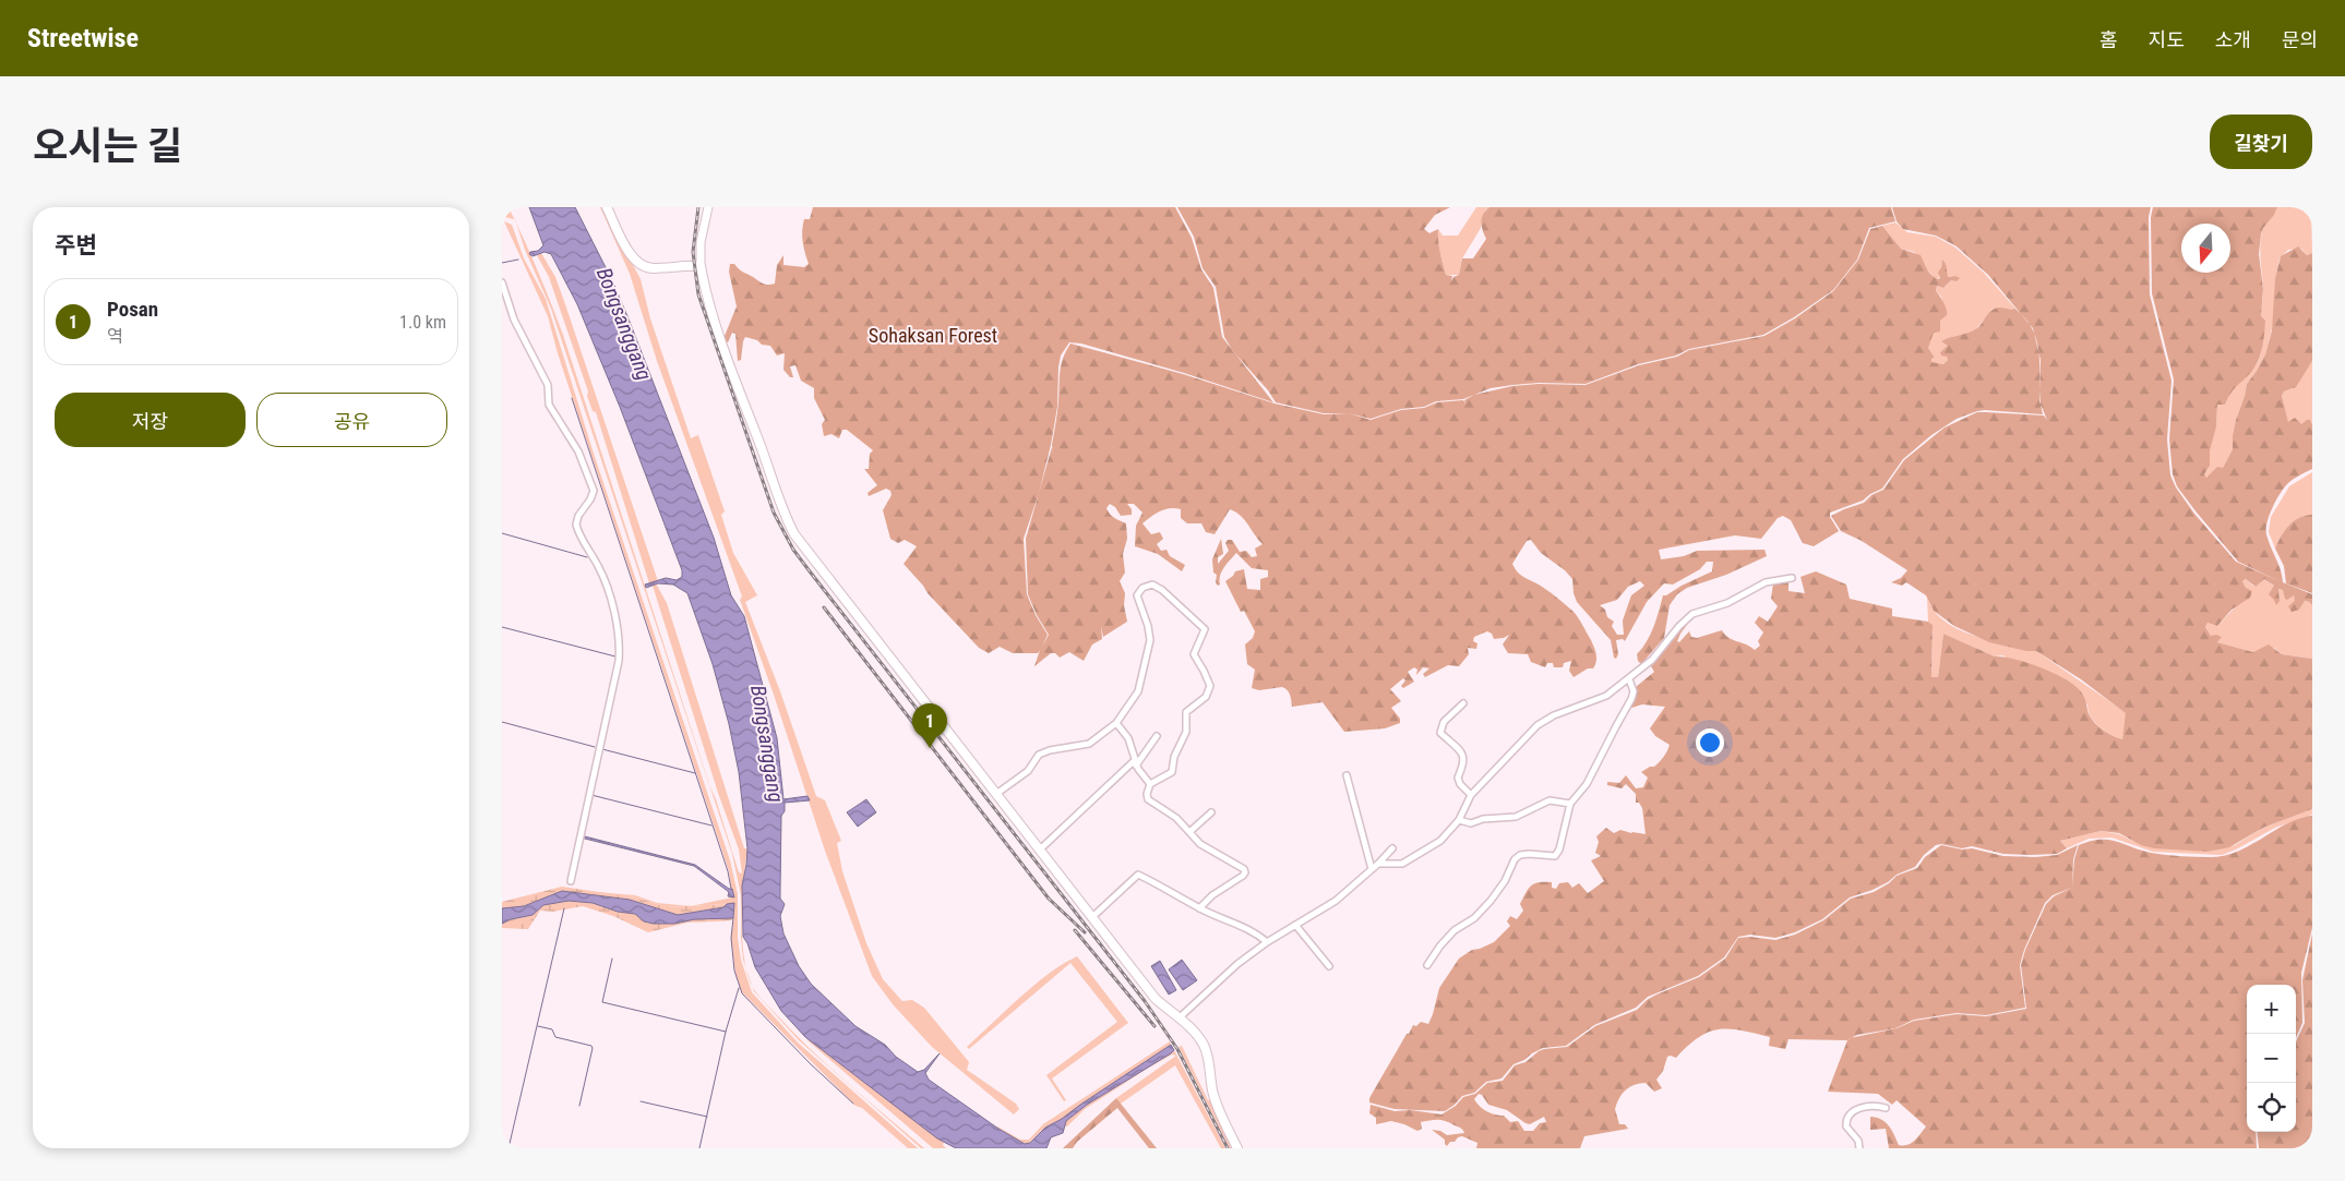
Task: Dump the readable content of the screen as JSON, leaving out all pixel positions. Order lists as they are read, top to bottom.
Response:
{
  "water": ["Bongsanggang"],
  "parks": ["Sohaksan Forest"],
  "north": "bottom",
  "page": {
    "header": "Streetwise",
    "nav": [
      "홈",
      "지도",
      "소개",
      "문의"
    ],
    "title": "오시는 길",
    "buttons": [
      "길찾기",
      ["저장", "공유"]
    ],
    "heading": "주변",
    "list": [
      {
        "mark": "1",
        "name": "Posan",
        "note": "역",
        "value": "1.0 km"
      }
    ],
    "pins": "1",
    "map_buttons": ["+", "−"]
  }
}
